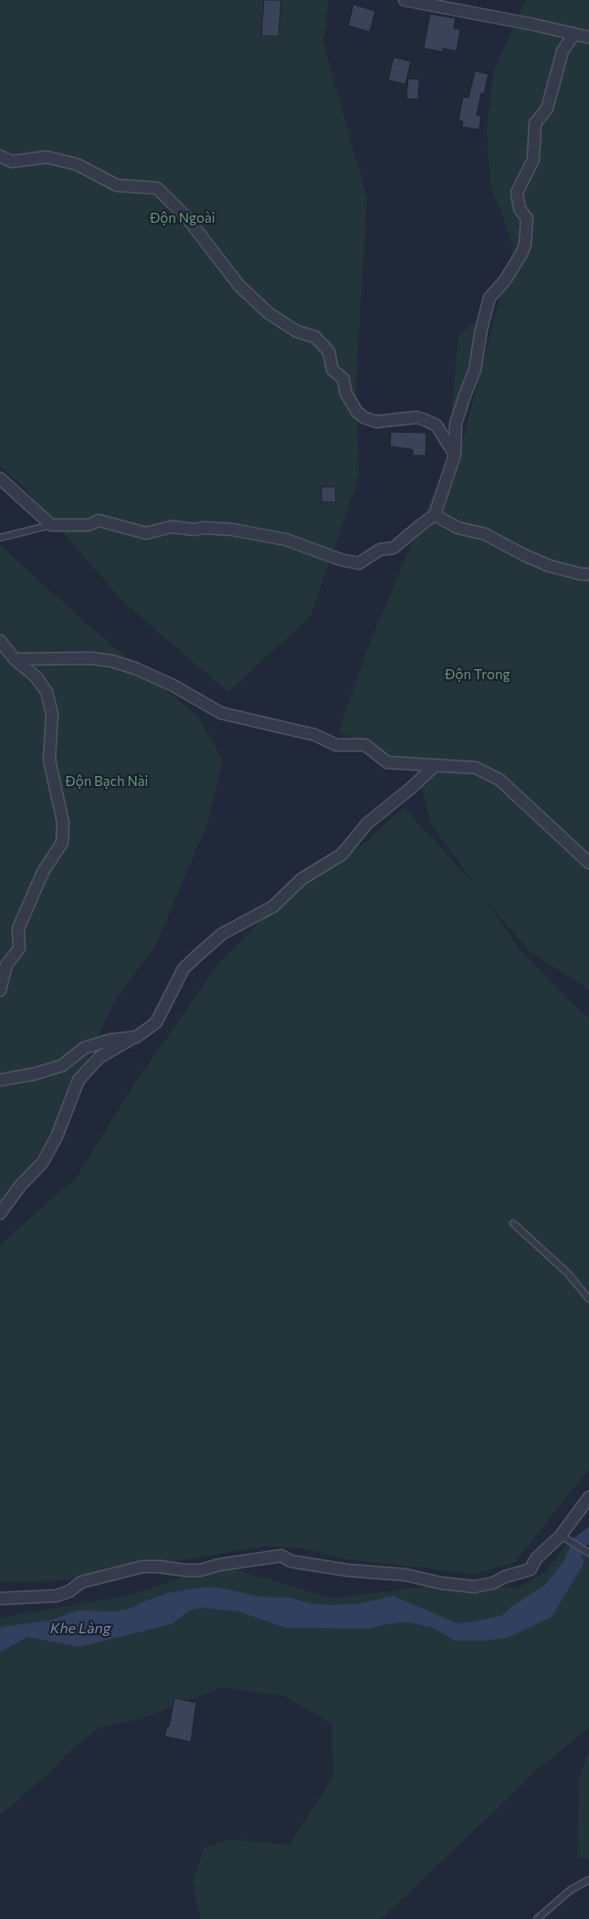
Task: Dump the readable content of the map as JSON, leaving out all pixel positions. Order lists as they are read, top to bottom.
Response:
{
  "water": ["Khe Làng"],
  "parks": ["Độn Ngoài", "Độn Trong", "Độn Bạch Nài"]
}
